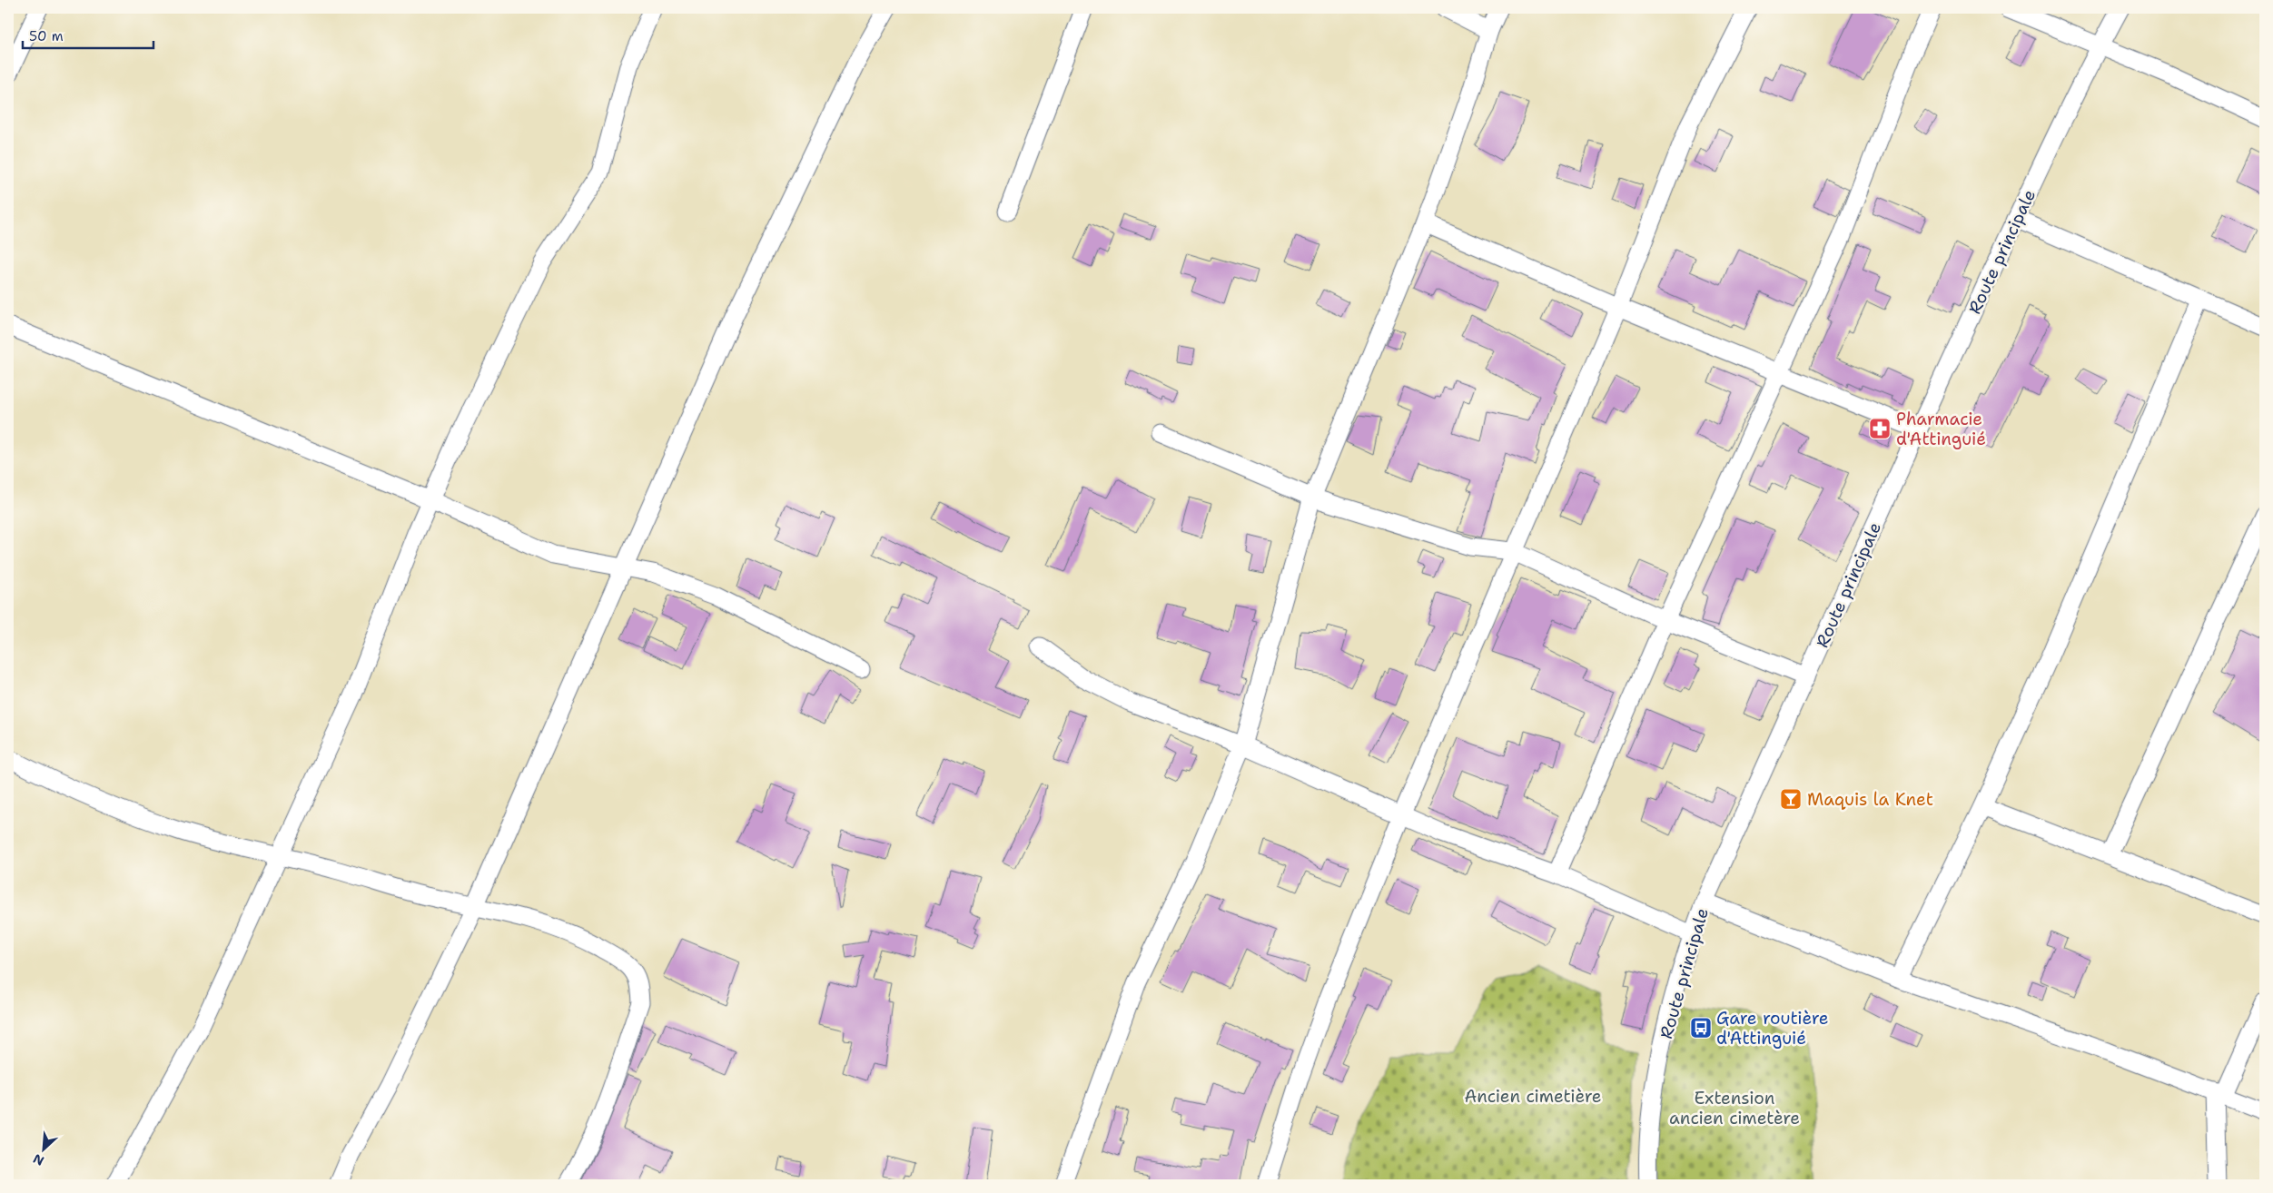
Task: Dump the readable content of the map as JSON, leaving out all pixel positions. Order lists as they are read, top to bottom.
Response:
{
  "streets": {
    "street": ["Route principale"]
  },
  "parks": ["Ancien cimetière", "Extension ancien cimetère"],
  "places": {
    "pharmacy": ["Pharmacie d'Attinguié"],
    "bar": ["Maquis la Knet"],
    "bus stop": ["Gare routière d'Attinguié"]
  },
  "scale_bar": "50 m",
  "north": "bottom left"
}
